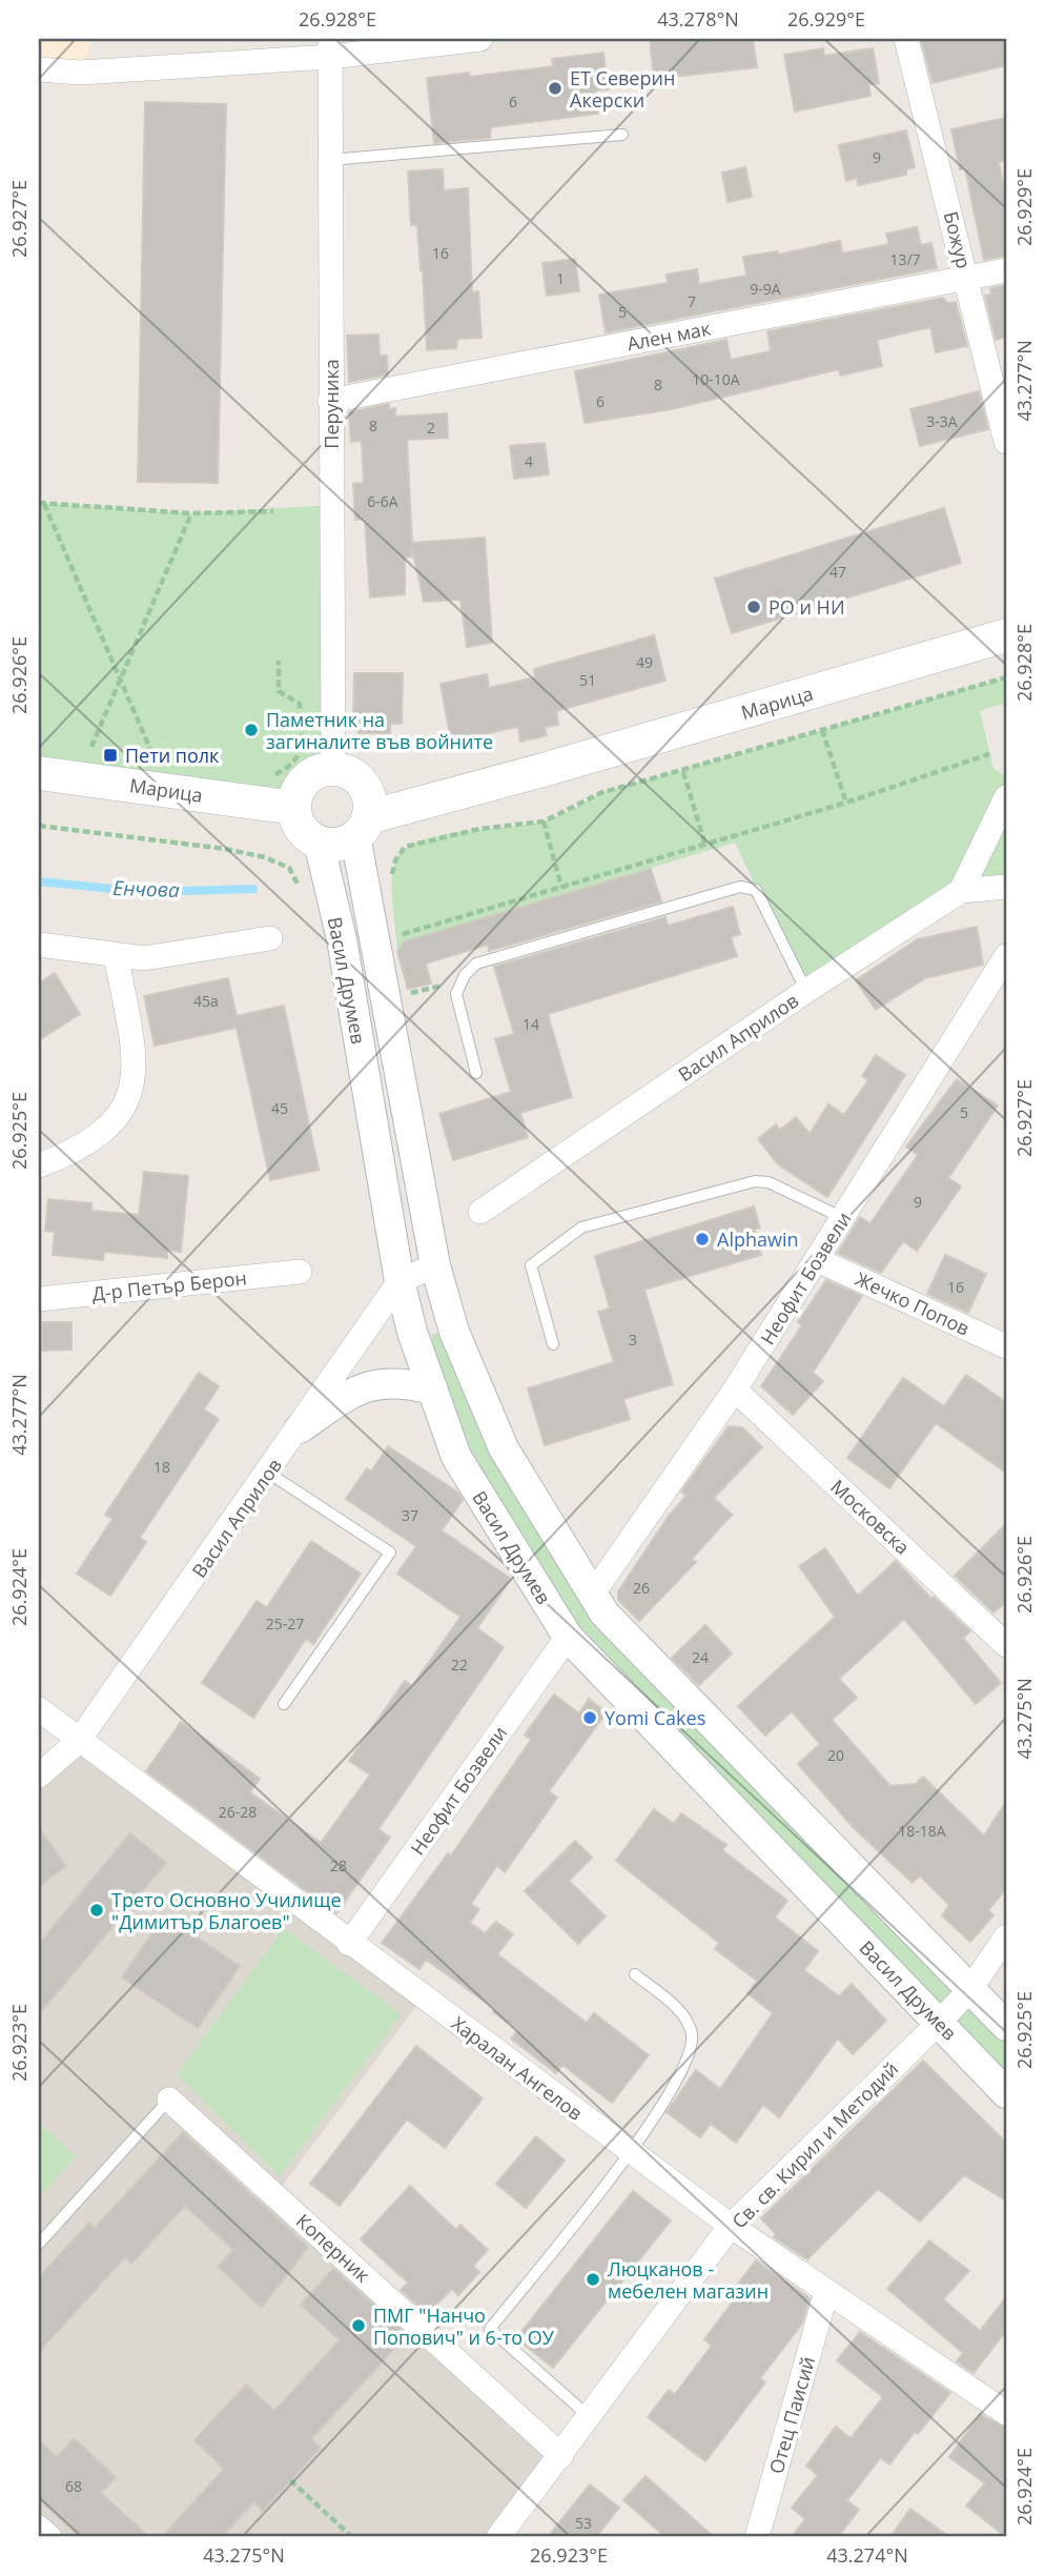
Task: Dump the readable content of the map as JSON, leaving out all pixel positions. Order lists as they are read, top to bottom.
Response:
{
  "streets": {
    "main road": ["Марица"],
    "street": [
      "Божур",
      "Ален мак",
      "Перуника",
      "Васил Друмев",
      "Васил Априлов",
      "Неофит Бозвели",
      "Д-р Петър Берон",
      "Жечко Попов",
      "Московска",
      "Харалан Ангелов",
      "Св. св. Кирил и Методий",
      "Коперник",
      "Отец Паисий"
    ]
  },
  "crossings": [
    ["Божур", "Ален мак"],
    ["Ален мак", "Перуника"],
    ["Перуника", "Марица"],
    ["Перуника", "Васил Друмев"],
    ["Марица", "Васил Друмев"],
    ["Васил Друмев", "Васил Априлов"],
    ["Васил Друмев", "Неофит Бозвели"],
    ["Васил Друмев", "Св. св. Кирил и Методий"],
    ["Васил Априлов", "Харалан Ангелов"],
    ["Неофит Бозвели", "Жечко Попов"],
    ["Неофит Бозвели", "Московска"],
    ["Неофит Бозвели", "Харалан Ангелов"],
    ["Харалан Ангелов", "Св. св. Кирил и Методий"],
    ["Харалан Ангелов", "Отец Паисий"],
    ["Св. св. Кирил и Методий", "Коперник"]
  ],
  "water": ["Енчова"],
  "places": {
    "other": [
      "ЕТ Северин Акерски",
      "РО и НИ",
      "Паметник на загиналите във войните",
      "Alphawin",
      "Yomi Cakes",
      "Трето Основно Училище \"Димитър Благоев\"",
      "Люцканов - мебелен магазин",
      "ПМГ \"Нанчо Попович\" и 6-то ОУ"
    ],
    "transit": ["Пети полк"]
  },
  "house_numbers": [
    "6",
    "9",
    "16",
    "13/7",
    "1",
    "9-9A",
    "7",
    "5",
    "10-10A",
    "8",
    "6",
    "3-3A",
    "8",
    "2",
    "4",
    "6-6А",
    "47",
    "49",
    "51",
    "45a",
    "14",
    "45",
    "5",
    "9",
    "16",
    "3",
    "18",
    "37",
    "26",
    "25-27",
    "24",
    "22",
    "20",
    "26-28",
    "18-18A",
    "28",
    "68",
    "53"
  ],
  "coordinates": [
    "26.928°E",
    "43.278°N",
    "26.929°E",
    "26.927°E",
    "43.277°N",
    "26.926°E",
    "26.925°E",
    "26.924°E",
    "43.275°N",
    "26.923°E",
    "43.274°N"
  ]
}
